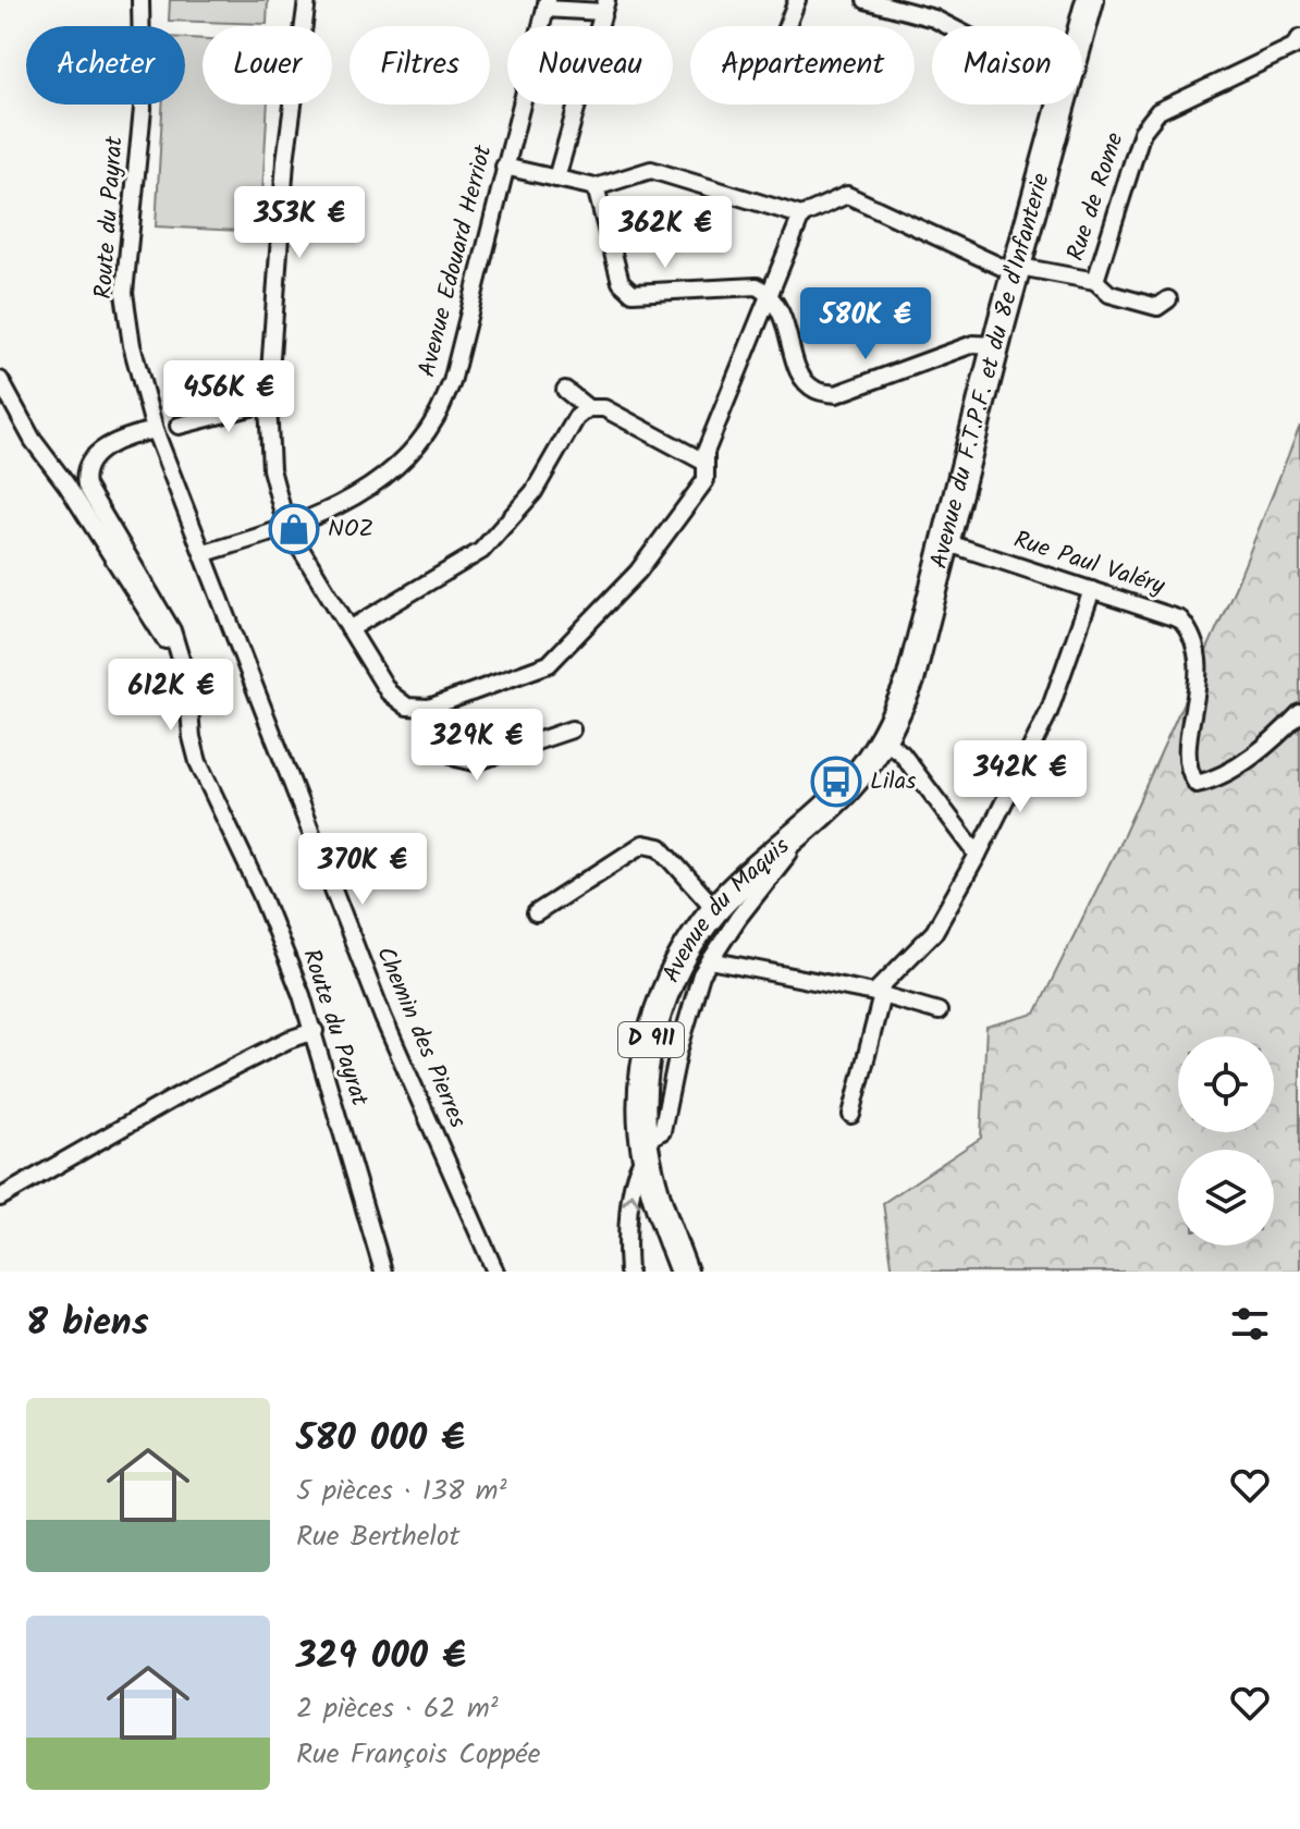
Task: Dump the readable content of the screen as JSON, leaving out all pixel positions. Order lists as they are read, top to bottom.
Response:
{
  "streets": {
    "main road": ["Avenue du F.T.P.F. et du 8e d'Infanterie", "Avenue du Maquis", "D 911"],
    "street": [
      "Rue de Rome",
      "Route du Payrat",
      "Avenue Edouard Herriot",
      "Rue Paul Valéry",
      "Chemin des Pierres"
    ]
  },
  "crossings": [
    ["Rue de Rome", "Avenue du F.T.P.F. et du 8e d'Infanterie"],
    ["Route du Payrat", "Chemin des Pierres"],
    ["Avenue Edouard Herriot", "Chemin des Pierres"],
    ["Avenue du F.T.P.F. et du 8e d'Infanterie", "Rue Paul Valéry"],
    ["Avenue du F.T.P.F. et du 8e d'Infanterie", "Avenue du Maquis"]
  ],
  "places": {
    "shop": ["NOZ"],
    "bus stop": ["Lilas"]
  },
  "page": {
    "chip": [
      "Acheter",
      "Louer",
      "Filtres",
      "Nouveau",
      "Appartement",
      "Maison"
    ],
    "price": [
      "353K €",
      "362K €",
      "580K €",
      "456K €",
      "612K €",
      "329K €",
      "342K €",
      "370K €"
    ],
    "heading": "8 biens",
    "list": [
      {
        "name": "580 000 €",
        "note": "5 pièces · 138 m² · Rue Berthelot"
      },
      {
        "name": "329 000 €",
        "note": "2 pièces · 62 m² · Rue François Coppée"
      }
    ]
  }
}
